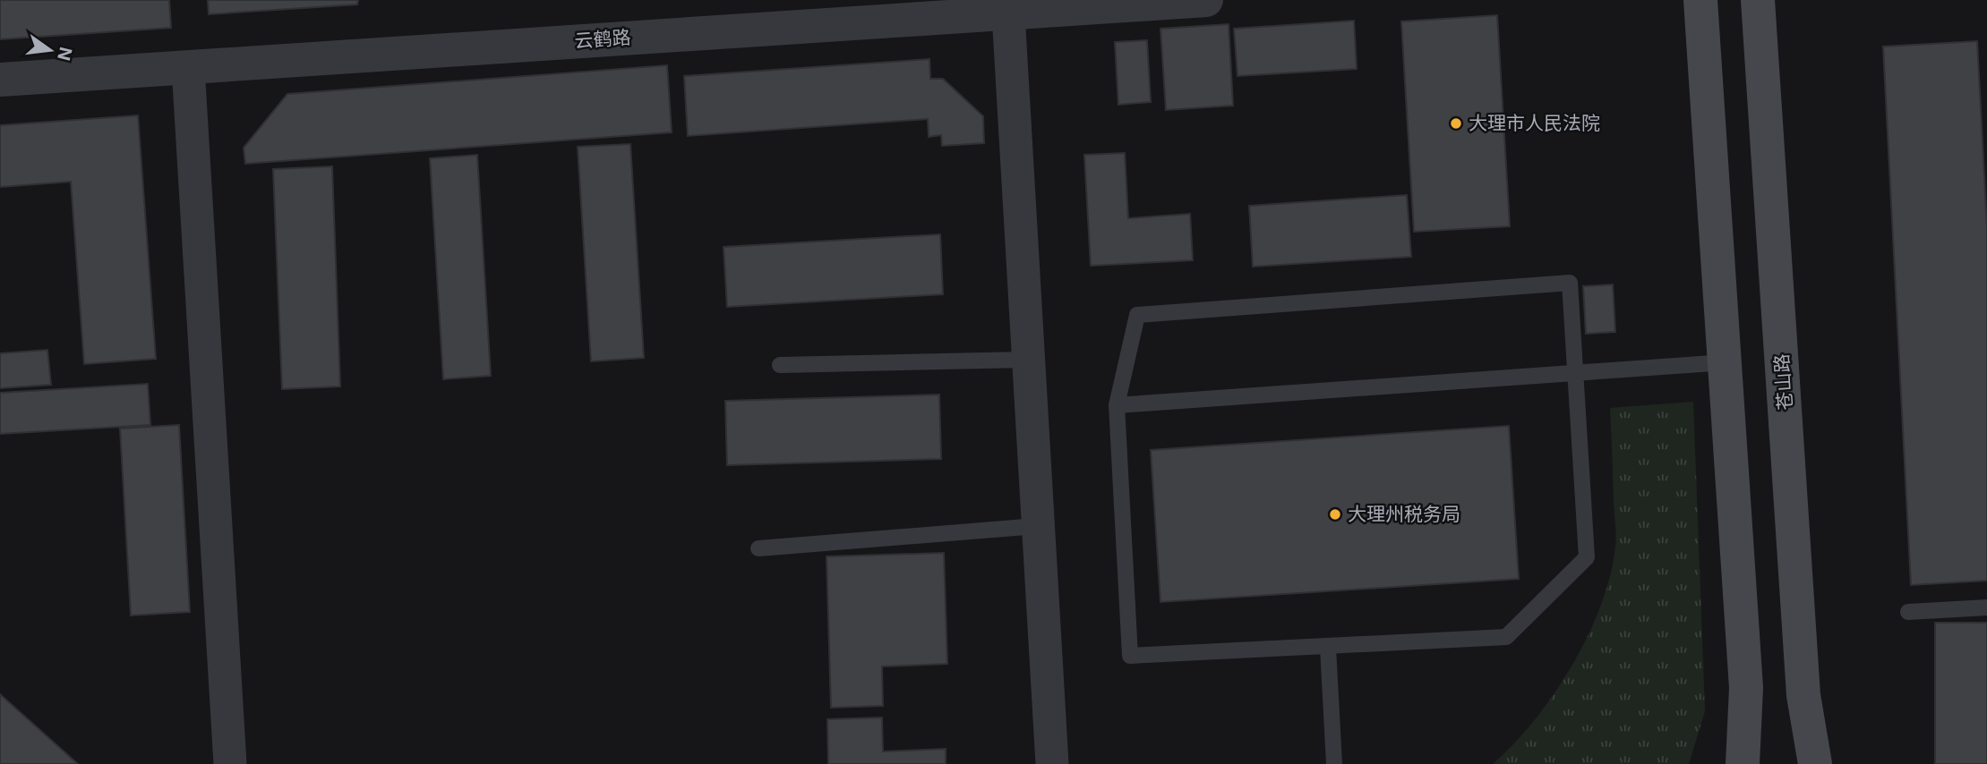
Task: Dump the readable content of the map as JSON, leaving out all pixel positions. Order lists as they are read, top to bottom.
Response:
{
  "streets": {
    "main road": ["苍山路"],
    "street": ["云鹤路"]
  },
  "places": ["大理市人民法院", "大理州税务局"],
  "north": "right"
}
